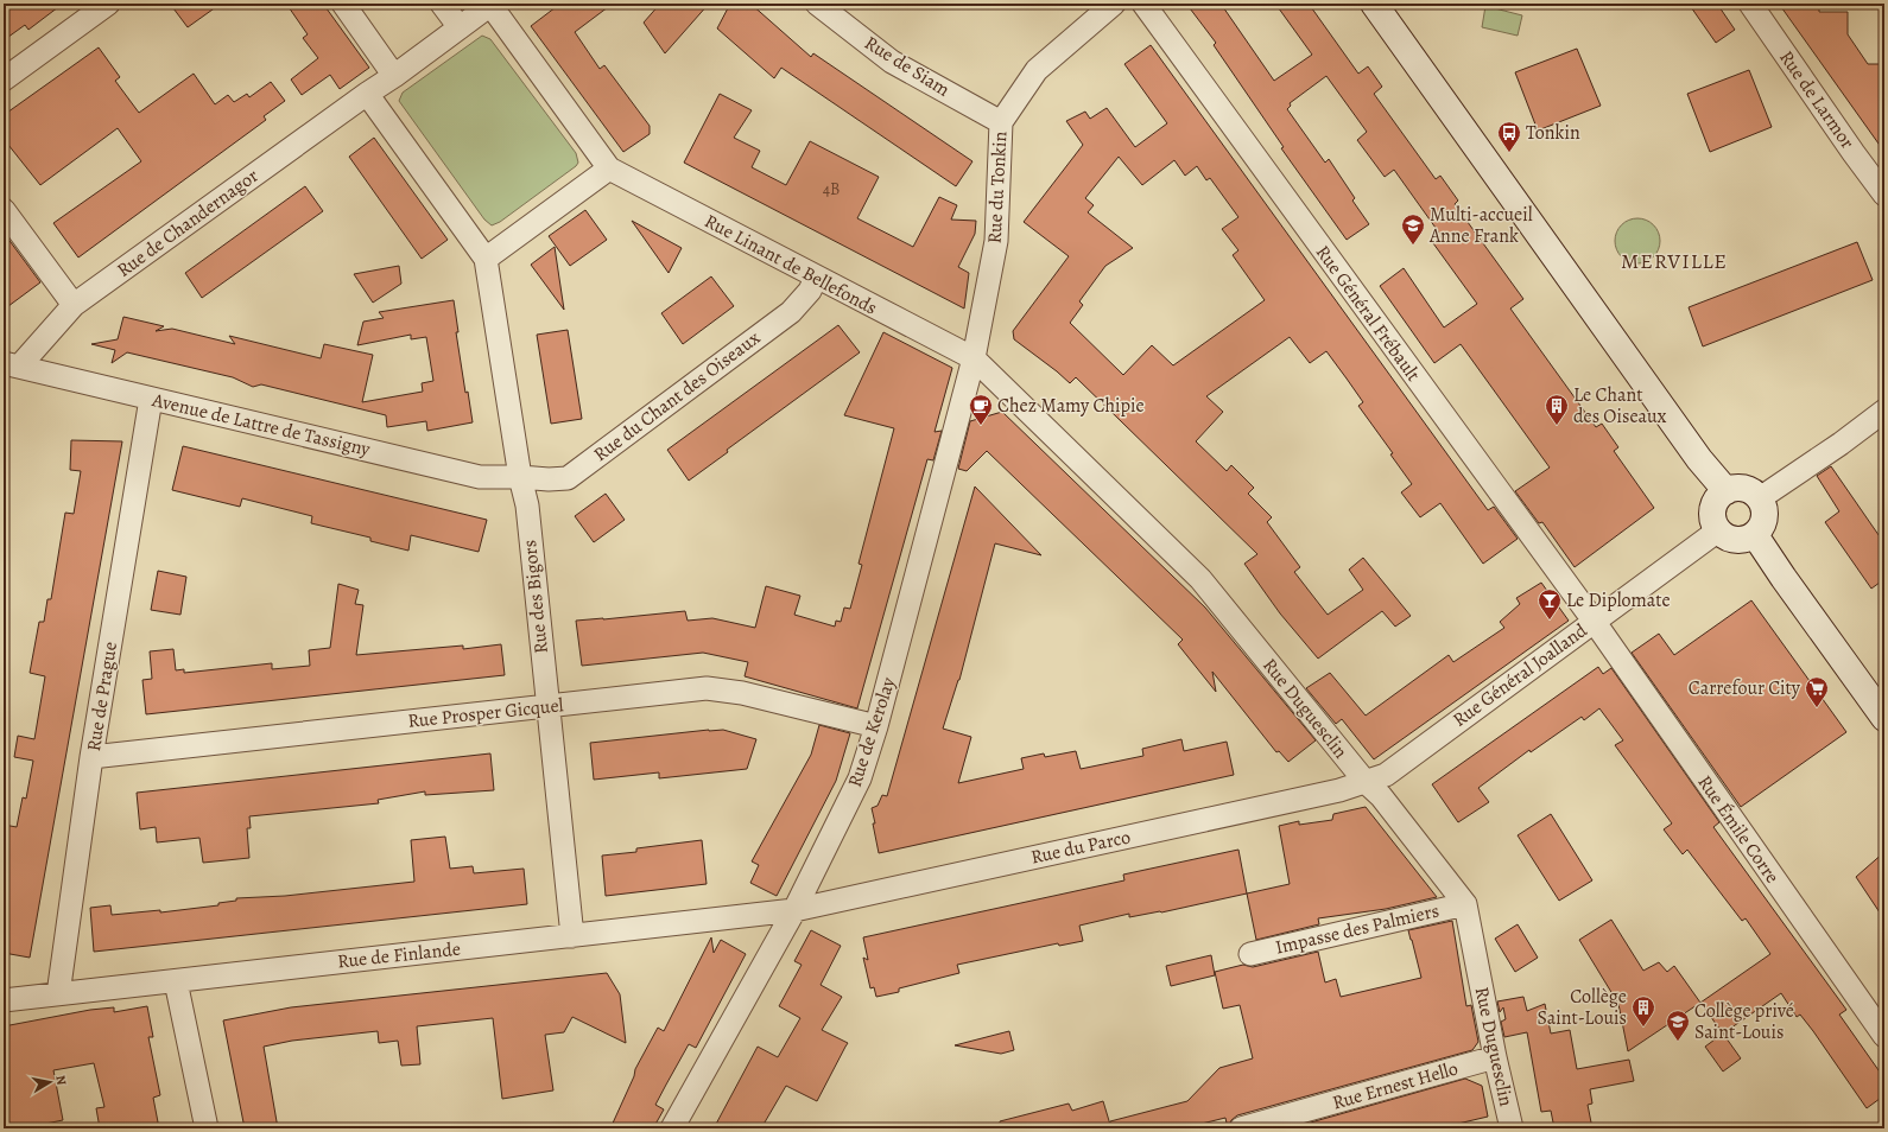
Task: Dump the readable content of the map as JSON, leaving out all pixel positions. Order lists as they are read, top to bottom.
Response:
{
  "streets": {
    "street": [
      "Rue de Siam",
      "Rue de Larmor",
      "Rue du Tonkin",
      "Rue de Chandernagor",
      "Rue Linant de Bellefonds",
      "Rue Général Frébault",
      "Rue du Chant des Oiseaux",
      "Avenue de Lattre de Tassigny",
      "Rue des Bigors",
      "Rue Général Joalland",
      "Rue de Prague",
      "Rue Duguesclin",
      "Rue Prosper Gicquel",
      "Rue de Kerolay",
      "Rue Émile Corre",
      "Rue du Parco",
      "Impasse des Palmiers",
      "Rue de Finlande",
      "Rue Ernest Hello"
    ]
  },
  "crossings": [
    ["Rue de Siam", "Rue du Tonkin"],
    ["Rue du Tonkin", "Rue Linant de Bellefonds"],
    ["Rue du Tonkin", "Rue Duguesclin"],
    ["Rue du Tonkin", "Rue de Kerolay"],
    ["Rue de Chandernagor", "Avenue de Lattre de Tassigny"],
    ["Rue Linant de Bellefonds", "Rue du Chant des Oiseaux"],
    ["Rue Linant de Bellefonds", "Rue Duguesclin"],
    ["Rue Linant de Bellefonds", "Rue de Kerolay"],
    ["Rue Général Frébault", "Rue Général Joalland"],
    ["Rue Général Frébault", "Rue Émile Corre"],
    ["Rue du Chant des Oiseaux", "Avenue de Lattre de Tassigny"],
    ["Rue du Chant des Oiseaux", "Rue des Bigors"],
    ["Avenue de Lattre de Tassigny", "Rue des Bigors"],
    ["Avenue de Lattre de Tassigny", "Rue de Prague"],
    ["Rue des Bigors", "Rue Prosper Gicquel"],
    ["Rue des Bigors", "Rue de Finlande"],
    ["Rue Général Joalland", "Rue Duguesclin"],
    ["Rue Général Joalland", "Rue Émile Corre"],
    ["Rue Général Joalland", "Rue du Parco"],
    ["Rue de Prague", "Rue Prosper Gicquel"],
    ["Rue de Prague", "Rue de Finlande"],
    ["Rue Duguesclin", "Rue de Kerolay"],
    ["Rue Duguesclin", "Rue du Parco"],
    ["Rue Duguesclin", "Impasse des Palmiers"],
    ["Rue Duguesclin", "Rue Ernest Hello"],
    ["Rue Prosper Gicquel", "Rue de Kerolay"],
    ["Rue de Kerolay", "Rue du Parco"],
    ["Rue de Kerolay", "Rue de Finlande"],
    ["Rue du Parco", "Rue de Finlande"]
  ],
  "districts": ["MERVILLE"],
  "places": {
    "bus stop": ["Tonkin"],
    "school or university": ["Multi-accueil Anne Frank", "Collège privé Saint-Louis"],
    "cafe": ["Chez Mamy Chipie"],
    "building": ["Le Chant des Oiseaux", "Collège Saint-Louis"],
    "bar": ["Le Diplomate"],
    "supermarket": ["Carrefour City"]
  },
  "house_numbers": ["4B"],
  "north": "right"
}
